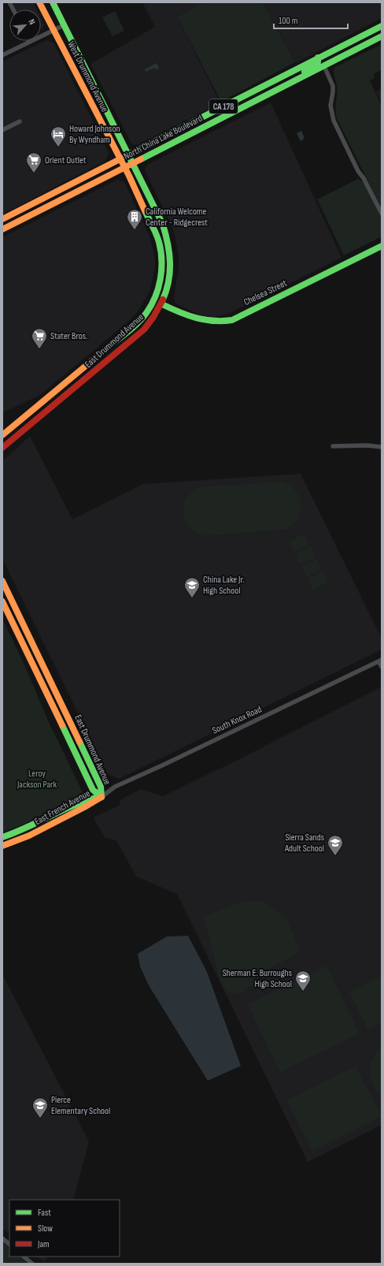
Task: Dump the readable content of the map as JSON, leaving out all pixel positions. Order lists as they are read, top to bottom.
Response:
{
  "streets": {
    "street": [
      "West Drummond Avenue",
      "CA 178",
      "North China Lake Boulevard",
      "Chelsea Street",
      "East Drummond Avenue",
      "South Knox Road",
      "East French Avenue"
    ]
  },
  "crossings": [
    ["West Drummond Avenue", "North China Lake Boulevard"],
    ["West Drummond Avenue", "East Drummond Avenue"],
    ["North China Lake Boulevard", "East Drummond Avenue"],
    ["Chelsea Street", "East Drummond Avenue"],
    ["East Drummond Avenue", "South Knox Road"],
    ["East Drummond Avenue", "East French Avenue"],
    ["South Knox Road", "East French Avenue"]
  ],
  "parks": ["Leroy Jackson Park"],
  "places": {
    "hotel": ["Howard Johnson By Wyndham"],
    "supermarket": ["Orient Outlet", "Stater Bros."],
    "building": ["California Welcome Center - Ridgecrest"],
    "school or university": [
      "China Lake Jr. High School",
      "Sierra Sands Adult School",
      "Sherman E. Burroughs High School",
      "Pierce Elementary School"
    ]
  },
  "legend": ["Fast", "Slow", "Jam"],
  "scale_bar": "100 m",
  "north": "top right"
}
